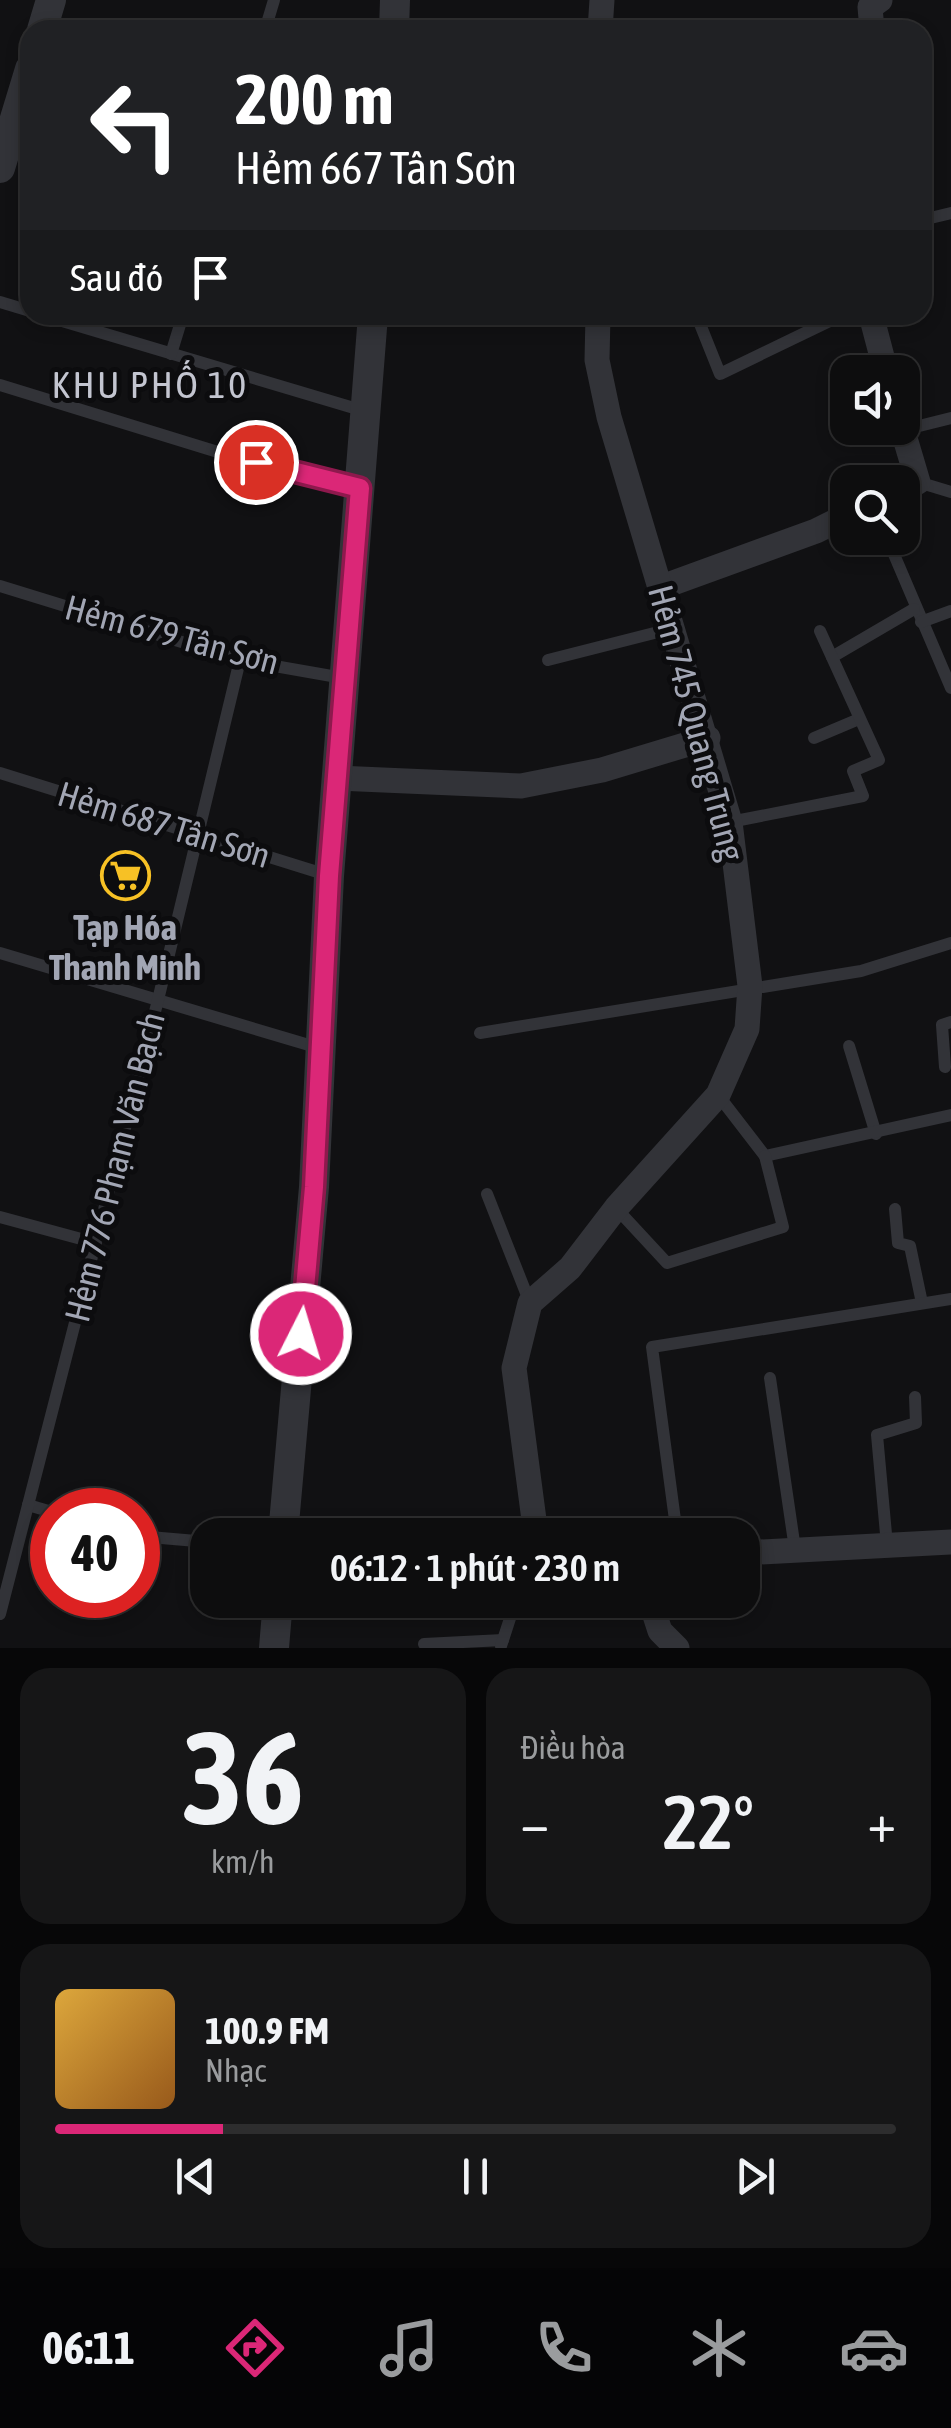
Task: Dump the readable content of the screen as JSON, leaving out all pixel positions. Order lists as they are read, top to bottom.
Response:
{
  "streets": {
    "street": ["Hẻm 745 Quang Trung"],
    "lane": ["Hẻm 679 Tân Sơn", "Hẻm 687 Tân Sơn", "Hẻm 776 Phạm Văn Bạch"]
  },
  "crossings": [
    ["Hẻm 679 Tân Sơn", "Hẻm 776 Phạm Văn Bạch"],
    ["Hẻm 687 Tân Sơn", "Hẻm 776 Phạm Văn Bạch"]
  ],
  "districts": ["KHU PHỐ 10"],
  "places": {
    "supermarket": ["Tạp Hóa Thanh Minh"]
  },
  "page": {
    "turn": ["200 m", "Hẻm 667 Tân Sơn"],
    "then": "Sau đó",
    "limit": "40",
    "trip": "06:12 · 1 phút · 230 m",
    "tile": [
      ["36", "km/h"],
      "Điều hòa"
    ],
    "heat": ["−", "22°", "+"],
    "song": ["100.9 FM", "Nhạc"],
    "tabs": "06:11"
  }
}
